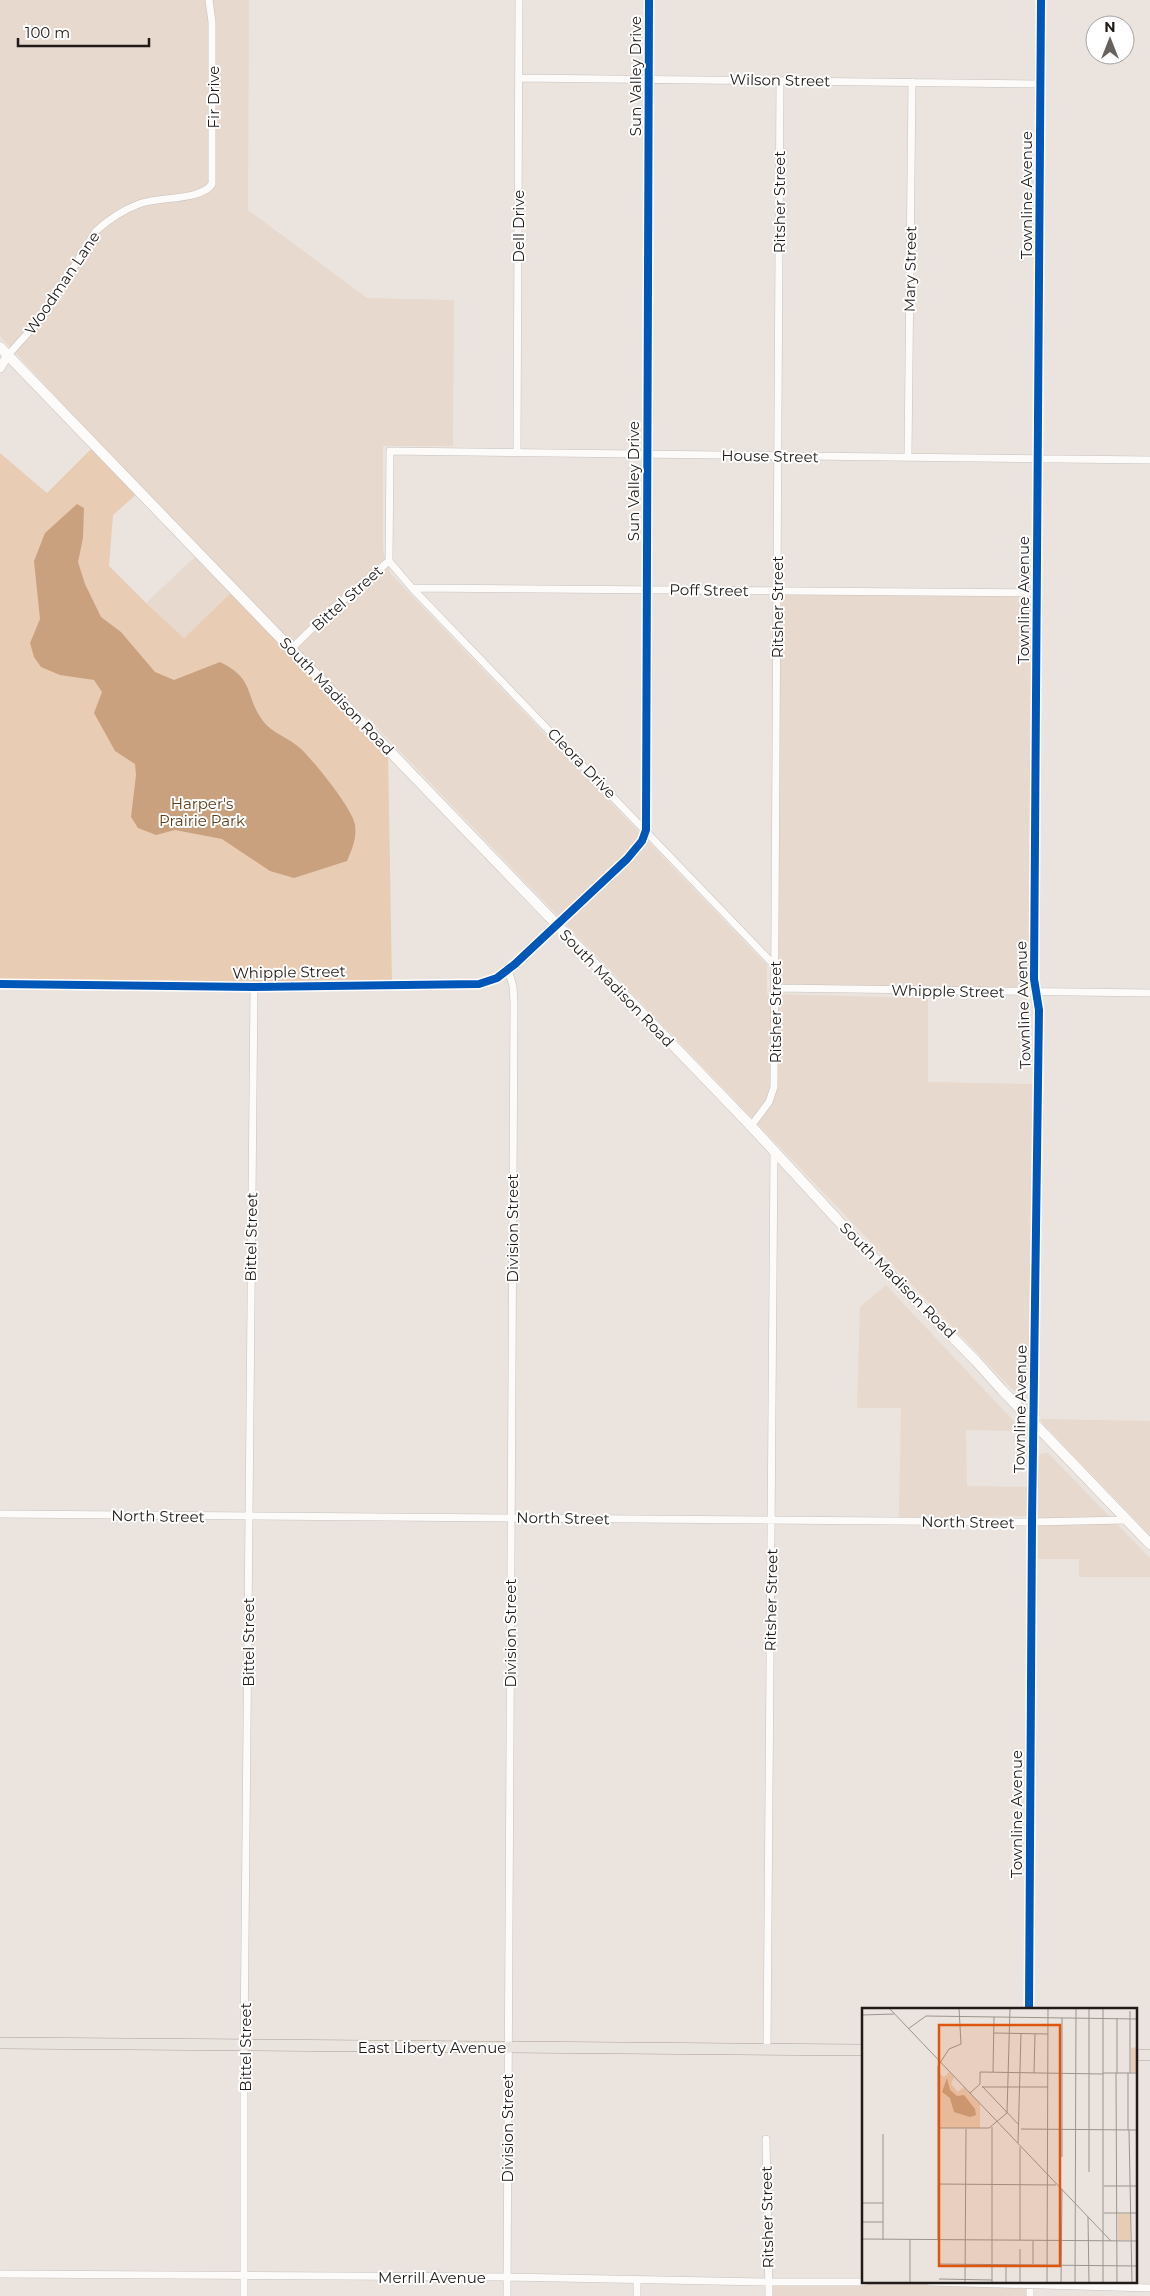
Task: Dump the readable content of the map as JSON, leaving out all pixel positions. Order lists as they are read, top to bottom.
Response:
{
  "streets": {
    "main road": ["South Madison Road", "East Liberty Avenue"],
    "street": [
      "Sun Valley Drive",
      "Wilson Street",
      "Fir Drive",
      "Townline Avenue",
      "Ritsher Street",
      "Dell Drive",
      "Mary Street",
      "Woodman Lane",
      "House Street",
      "Poff Street",
      "Bittel Street",
      "Cleora Drive",
      "Whipple Street",
      "Division Street",
      "North Street",
      "Merrill Avenue"
    ]
  },
  "crossings": [
    ["Sun Valley Drive", "Wilson Street"],
    ["Sun Valley Drive", "House Street"],
    ["Sun Valley Drive", "Poff Street"],
    ["Sun Valley Drive", "South Madison Road"],
    ["Sun Valley Drive", "Cleora Drive"],
    ["Sun Valley Drive", "Whipple Street"],
    ["Wilson Street", "Townline Avenue"],
    ["Wilson Street", "Ritsher Street"],
    ["Wilson Street", "Dell Drive"],
    ["Wilson Street", "Mary Street"],
    ["Fir Drive", "Woodman Lane"],
    ["Townline Avenue", "House Street"],
    ["Townline Avenue", "Poff Street"],
    ["Townline Avenue", "South Madison Road"],
    ["Townline Avenue", "Whipple Street"],
    ["Townline Avenue", "North Street"],
    ["Ritsher Street", "House Street"],
    ["Ritsher Street", "Poff Street"],
    ["Ritsher Street", "South Madison Road"],
    ["Ritsher Street", "Cleora Drive"],
    ["Ritsher Street", "Whipple Street"],
    ["Ritsher Street", "North Street"],
    ["Ritsher Street", "East Liberty Avenue"],
    ["Ritsher Street", "Merrill Avenue"],
    ["Dell Drive", "House Street"],
    ["Mary Street", "House Street"],
    ["Woodman Lane", "South Madison Road"],
    ["House Street", "Bittel Street"],
    ["Poff Street", "Cleora Drive"],
    ["Bittel Street", "South Madison Road"],
    ["Bittel Street", "Cleora Drive"],
    ["Bittel Street", "Whipple Street"],
    ["Bittel Street", "North Street"],
    ["Bittel Street", "East Liberty Avenue"],
    ["Bittel Street", "Merrill Avenue"],
    ["South Madison Road", "Whipple Street"],
    ["South Madison Road", "North Street"],
    ["Whipple Street", "Division Street"],
    ["Division Street", "North Street"],
    ["Division Street", "East Liberty Avenue"],
    ["Division Street", "Merrill Avenue"]
  ],
  "parks": ["Harper's Prairie Park"],
  "scale_bar": "100 m",
  "north": "top"
}
